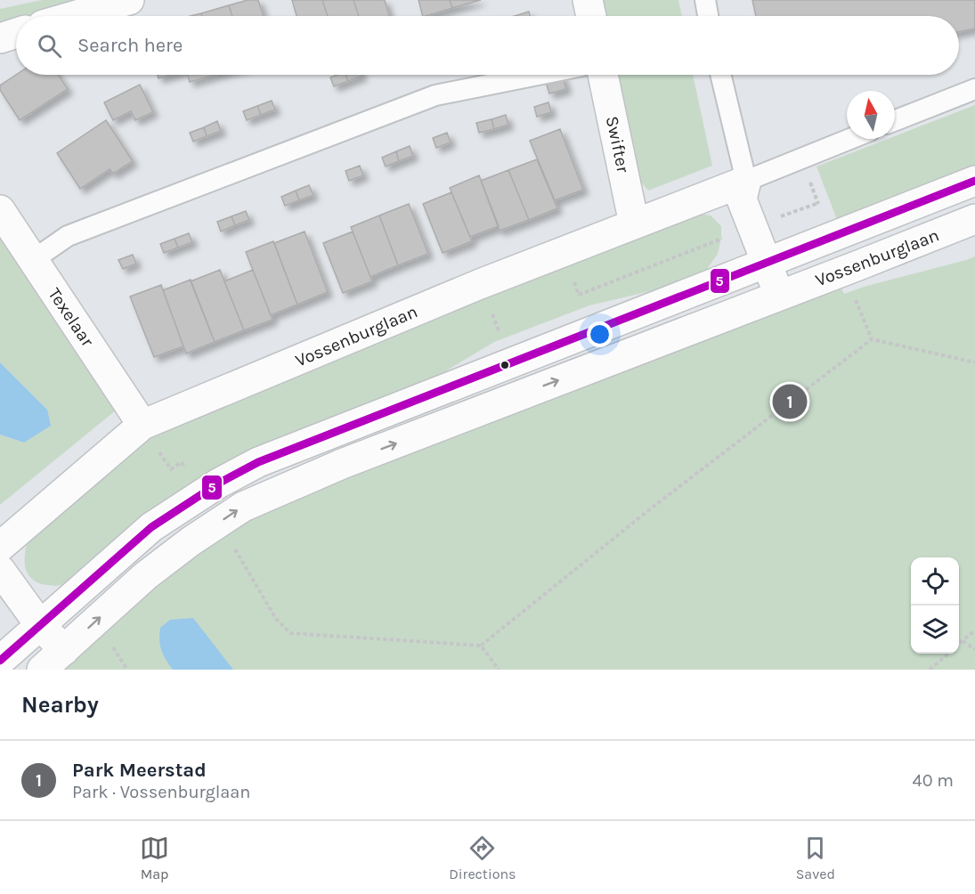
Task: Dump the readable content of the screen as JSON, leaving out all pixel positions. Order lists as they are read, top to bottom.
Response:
{
  "streets": {
    "street": ["Swifter", "Vossenburglaan", "Texelaar"]
  },
  "crossings": [
    ["Swifter", "Vossenburglaan"],
    ["Vossenburglaan", "Texelaar"]
  ],
  "lines": ["transit line 5"],
  "north": "top",
  "page": {
    "search": "Search here",
    "pins": "1",
    "heading": "Nearby",
    "list": [
      {
        "mark": "1",
        "name": "Park Meerstad",
        "note": "Park · Vossenburglaan",
        "value": "40 m"
      }
    ],
    "nav": ["Map", "Directions", "Saved"]
  }
}
